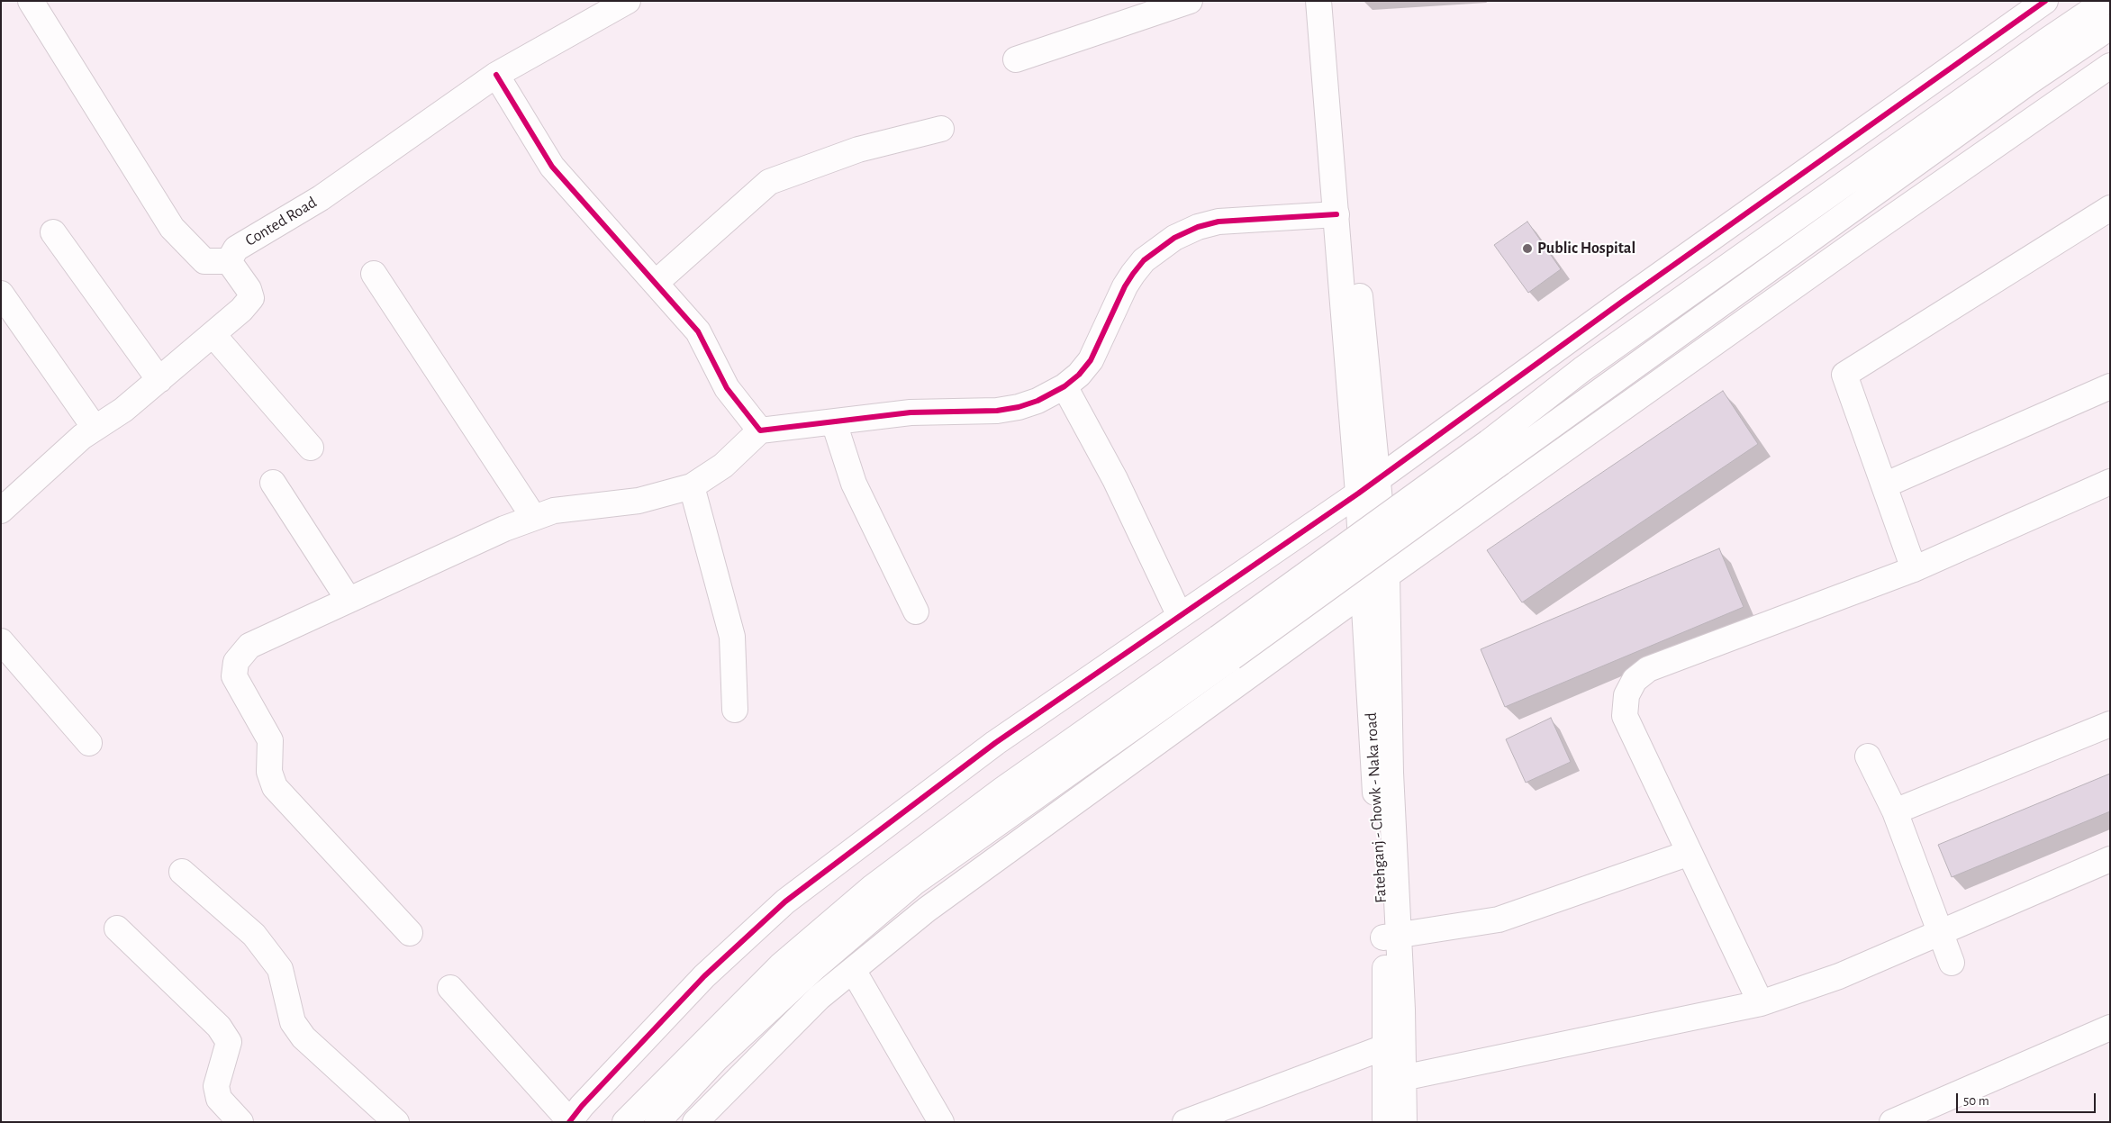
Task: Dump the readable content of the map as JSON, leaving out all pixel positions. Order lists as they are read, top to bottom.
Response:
{
  "streets": {
    "main road": ["Conted Road", "Fatehganj - Chowk - Naka road"]
  },
  "places": ["Public Hospital"],
  "scale_bar": "50 m"
}
